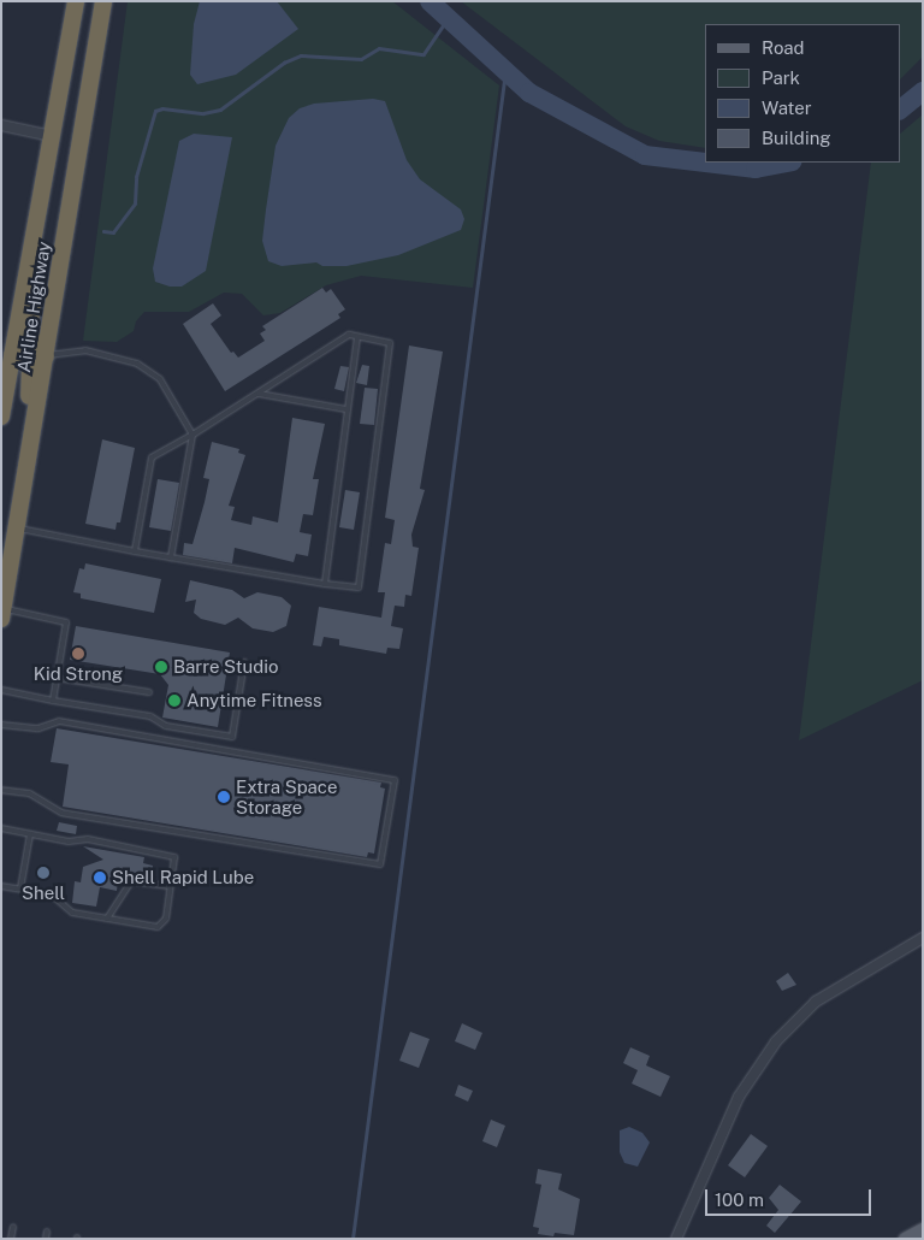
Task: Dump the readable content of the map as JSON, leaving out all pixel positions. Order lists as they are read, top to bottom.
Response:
{
  "streets": {
    "highway": ["Airline Highway"]
  },
  "places": [
    "Kid Strong",
    "Barre Studio",
    "Anytime Fitness",
    "Extra Space Storage",
    "Shell",
    "Shell Rapid Lube"
  ],
  "legend": [
    "Road",
    "Park",
    "Water",
    "Building"
  ],
  "scale_bar": "100 m"
}
